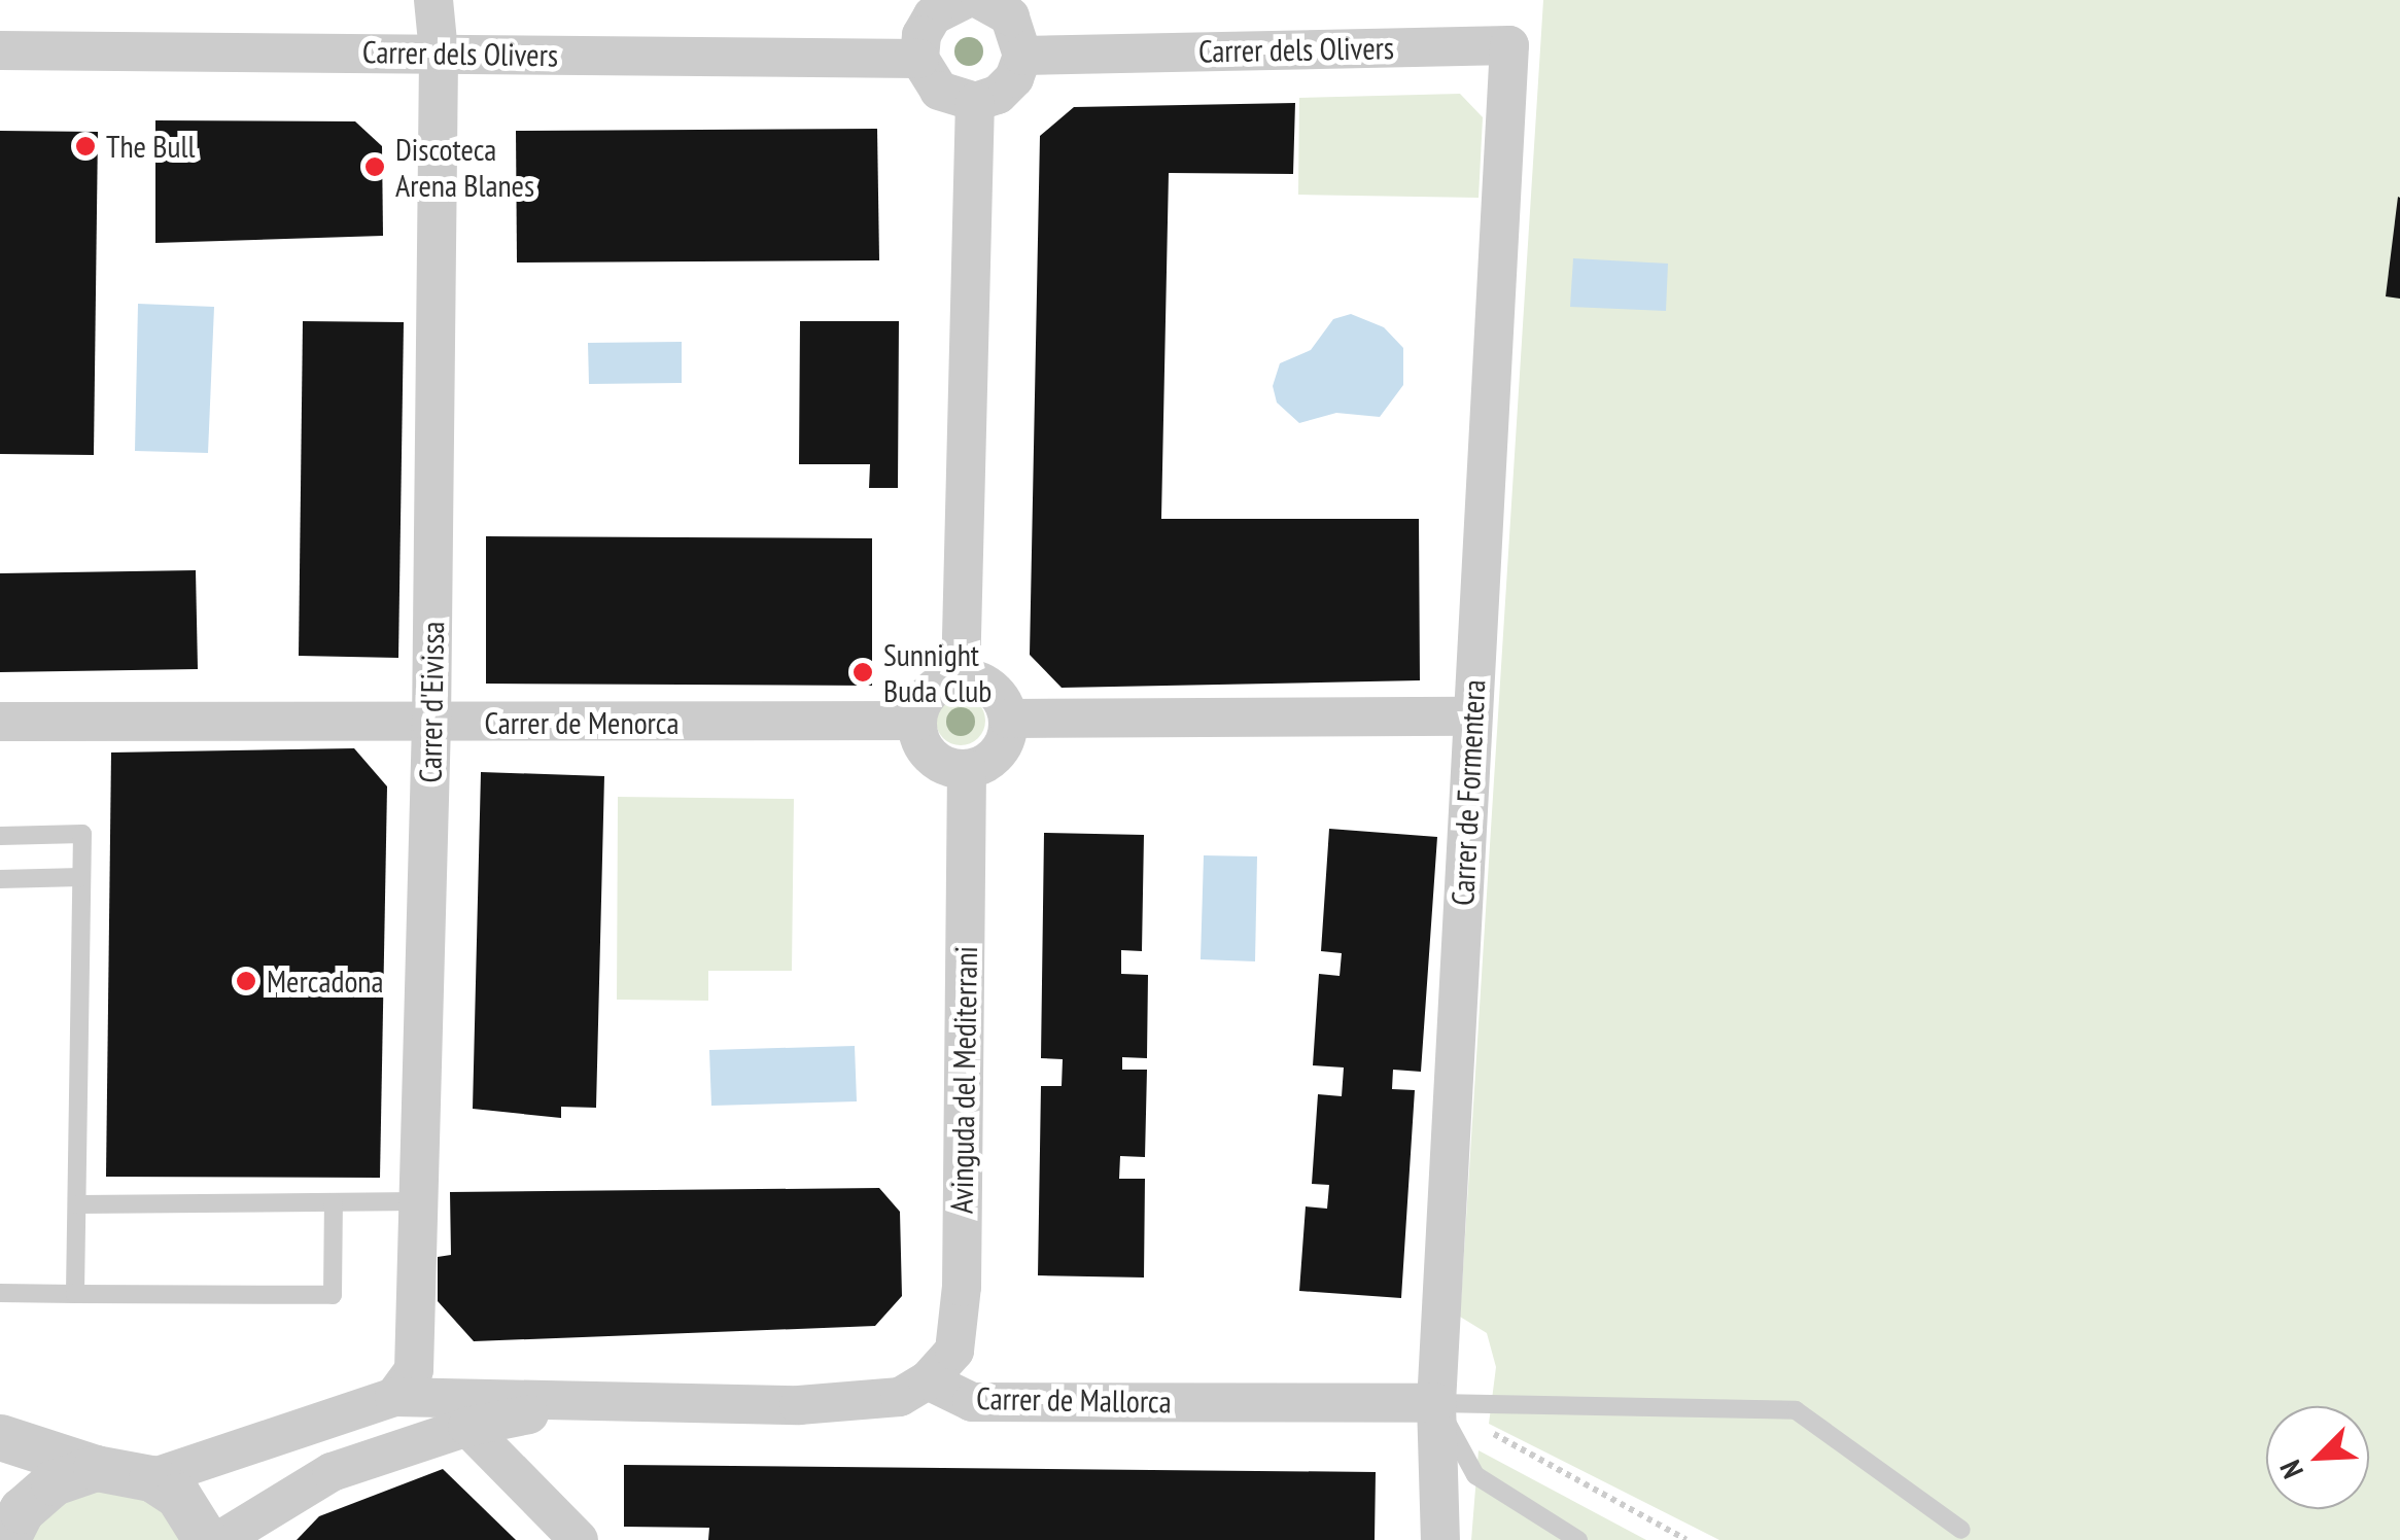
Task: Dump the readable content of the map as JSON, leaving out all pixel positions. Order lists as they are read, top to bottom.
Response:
{
  "streets": {
    "street": [
      "Carrer dels Olivers",
      "Carrer d'Eivissa",
      "Carrer de Menorca",
      "Carrer de Formentera",
      "Avinguda del Mediterrani",
      "Carrer de Mallorca"
    ]
  },
  "crossings": [
    ["Carrer dels Olivers", "Carrer d'Eivissa"],
    ["Carrer dels Olivers", "Carrer de Formentera"],
    ["Carrer d'Eivissa", "Carrer de Menorca"],
    ["Carrer de Menorca", "Avinguda del Mediterrani"],
    ["Carrer de Formentera", "Carrer de Mallorca"],
    ["Avinguda del Mediterrani", "Carrer de Mallorca"]
  ],
  "places": [
    "The Bull",
    "Discoteca Arena Blanes",
    "Sunnight Buda Club",
    "Mercadona"
  ],
  "north": "bottom left"
}
